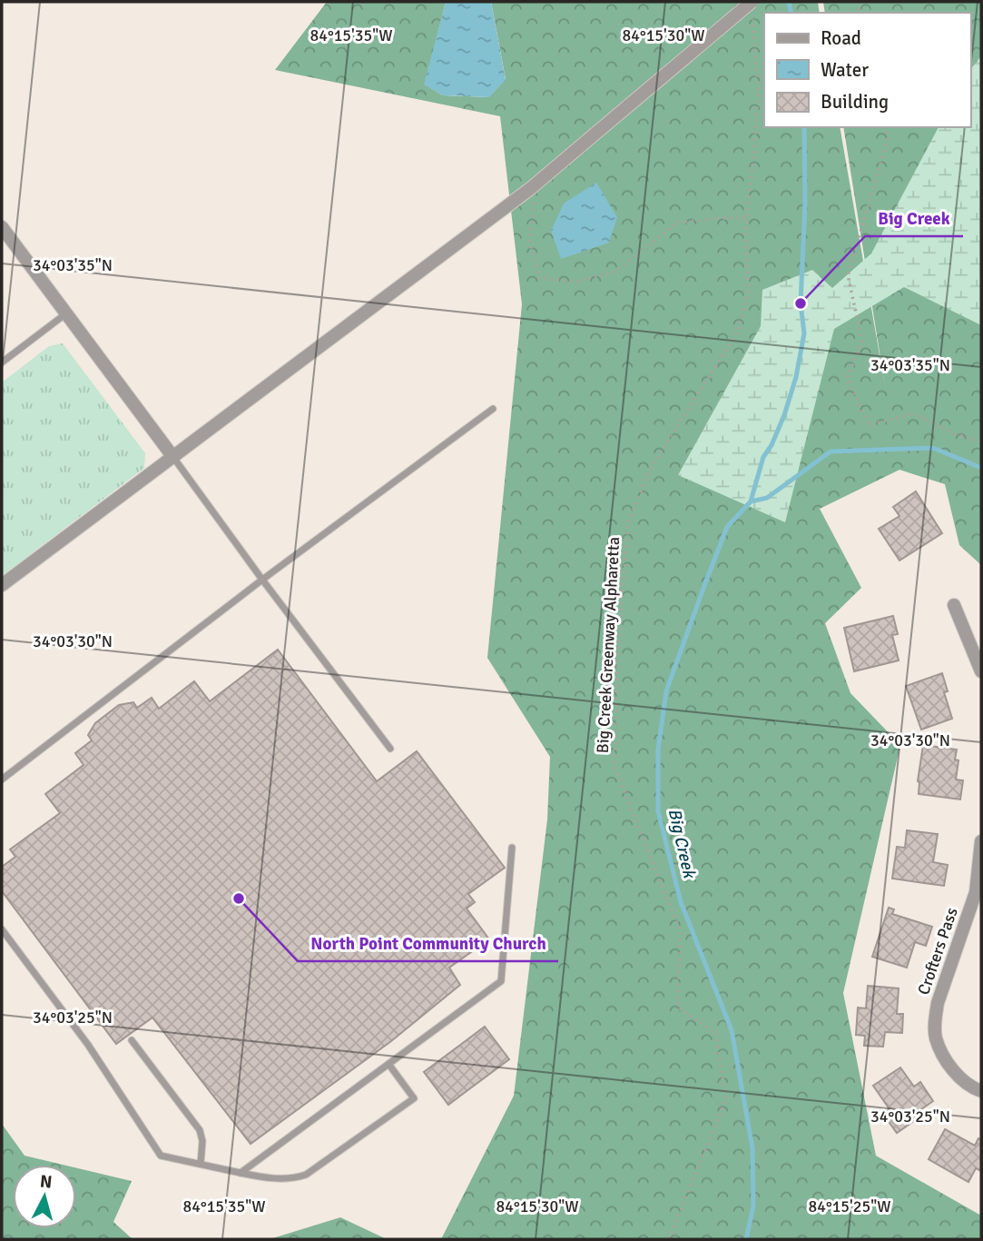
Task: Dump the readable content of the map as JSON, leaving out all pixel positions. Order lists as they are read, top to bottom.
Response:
{
  "streets": {
    "street": ["Crofters Pass"],
    "path": ["Big Creek Greenway Alpharetta"]
  },
  "water": ["Big Creek"],
  "places": ["Big Creek", "North Point Community Church"],
  "legend": ["Road", "Water", "Building"],
  "north": "top",
  "coordinates": [
    "84°15'35\"W",
    "84°15'30\"W",
    "34°03'35\"N",
    "34°03'30\"N",
    "34°03'25\"N",
    "84°15'25\"W"
  ]
}
